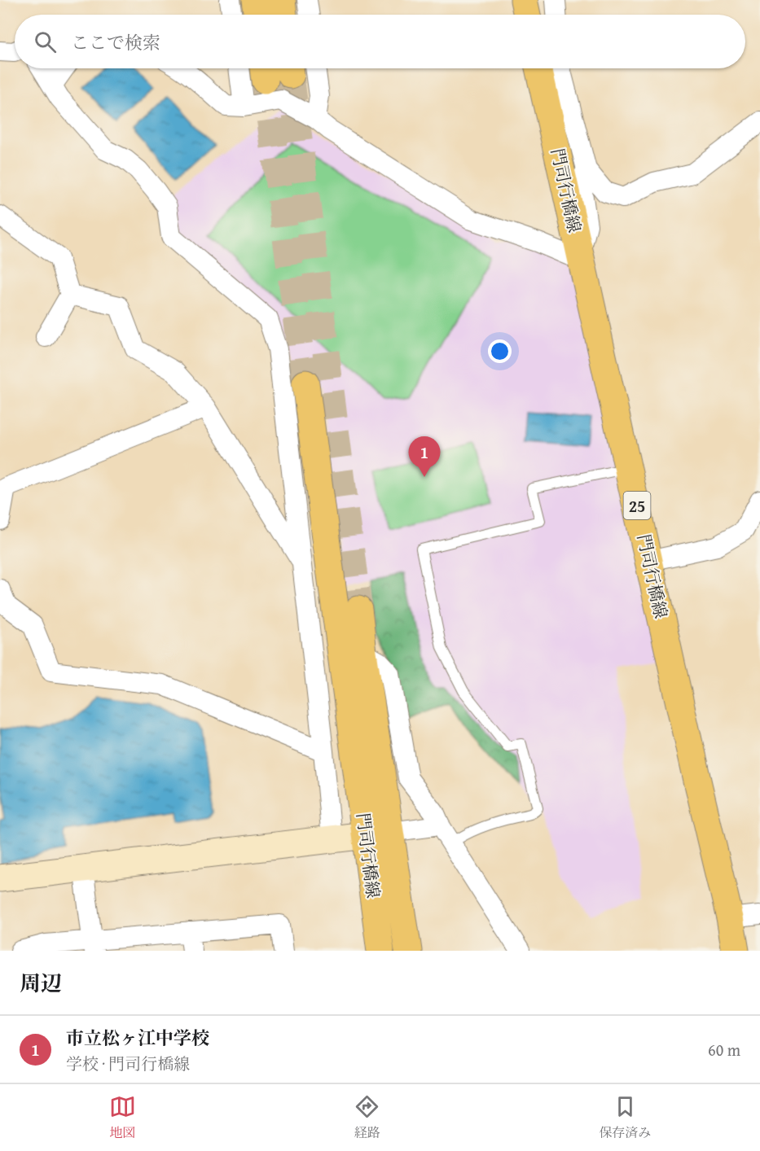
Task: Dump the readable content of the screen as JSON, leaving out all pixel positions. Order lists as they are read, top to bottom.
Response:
{
  "streets": {
    "main road": ["門司行橋線", "25"]
  },
  "page": {
    "search": "ここで検索",
    "pins": "1",
    "heading": "周辺",
    "list": [
      {
        "mark": "1",
        "name": "市立松ヶ江中学校",
        "note": "学校 · 門司行橋線",
        "value": "60 m"
      }
    ],
    "nav": ["地図", "経路", "保存済み"]
  }
}
